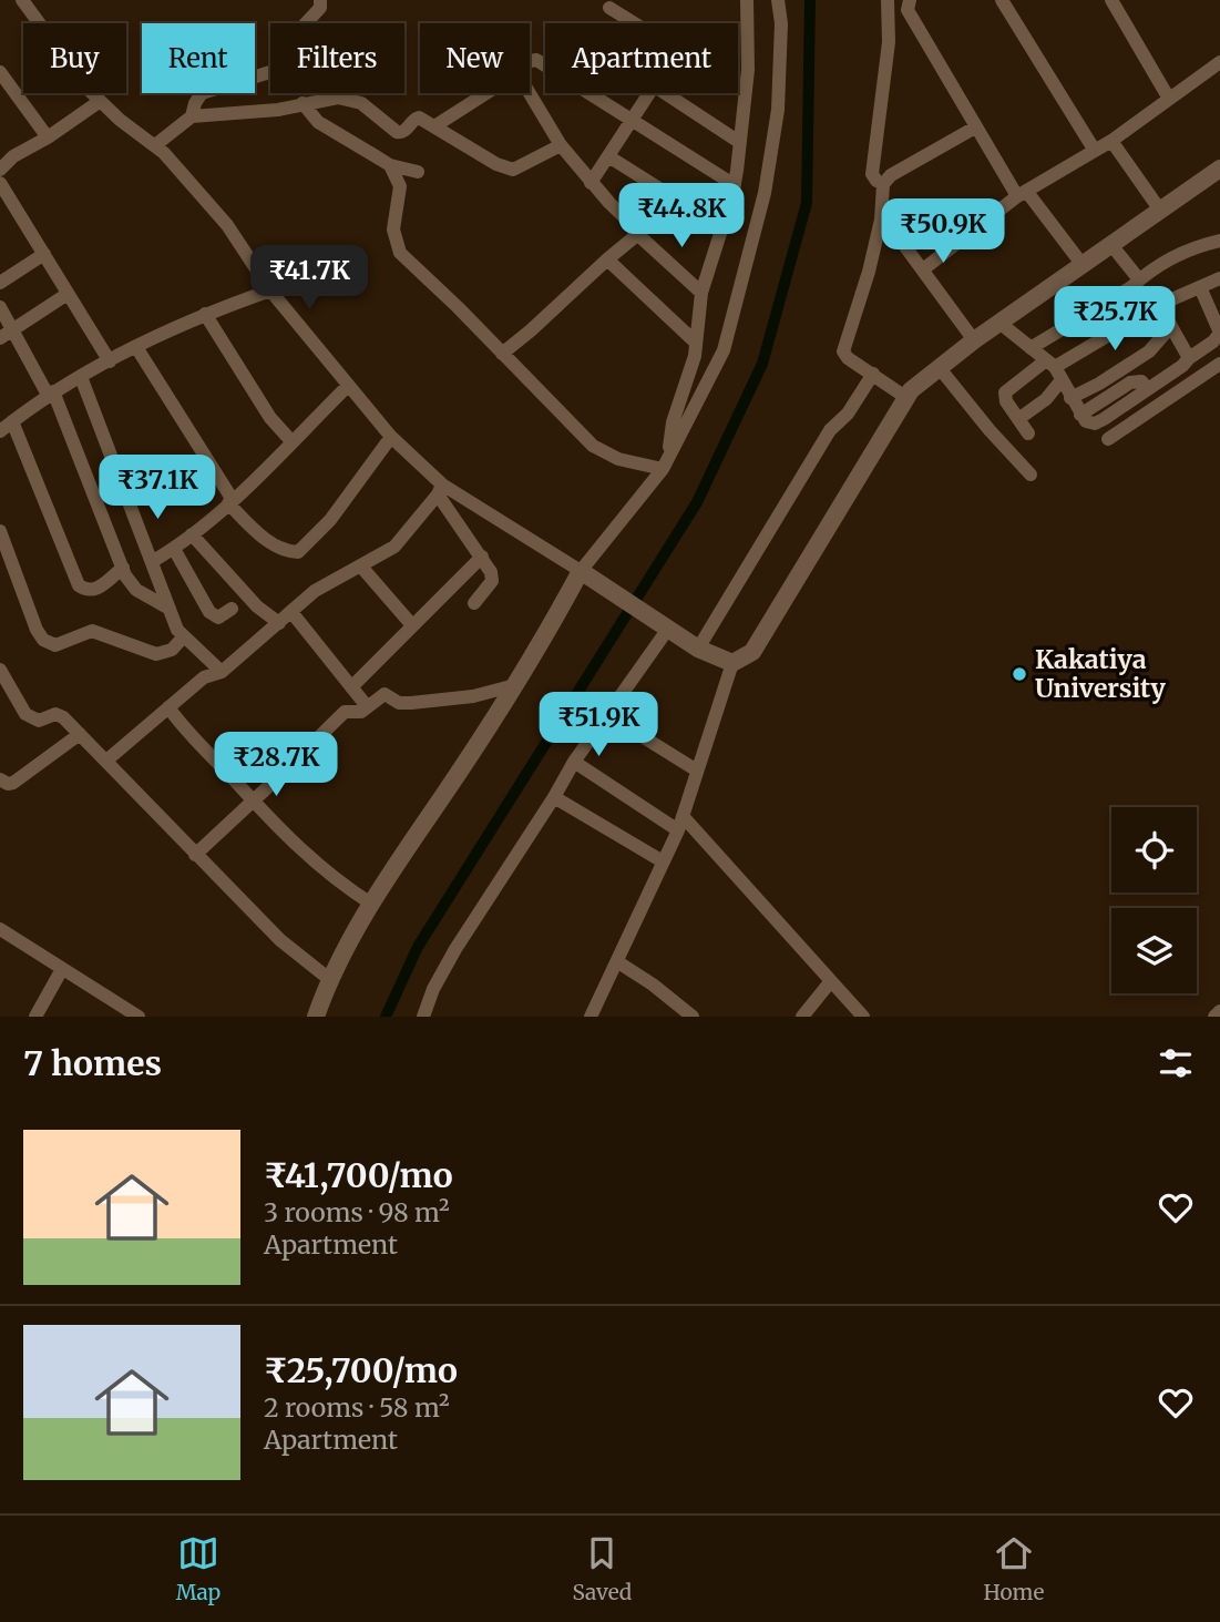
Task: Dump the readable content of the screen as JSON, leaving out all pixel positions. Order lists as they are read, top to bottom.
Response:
{
  "places": ["Kakatiya University"],
  "page": {
    "chip": [
      "Buy",
      "Rent",
      "Filters",
      "New",
      "Apartment"
    ],
    "price": [
      "₹44.8K",
      "₹50.9K",
      "₹41.7K",
      "₹25.7K",
      "₹37.1K",
      "₹51.9K",
      "₹28.7K"
    ],
    "heading": "7 homes",
    "list": [
      {
        "name": "₹41,700/mo",
        "note": "3 rooms · 98 m² · Apartment"
      },
      {
        "name": "₹25,700/mo",
        "note": "2 rooms · 58 m² · Apartment"
      }
    ],
    "tabs": ["Map", "Saved", "Home"]
  }
}
